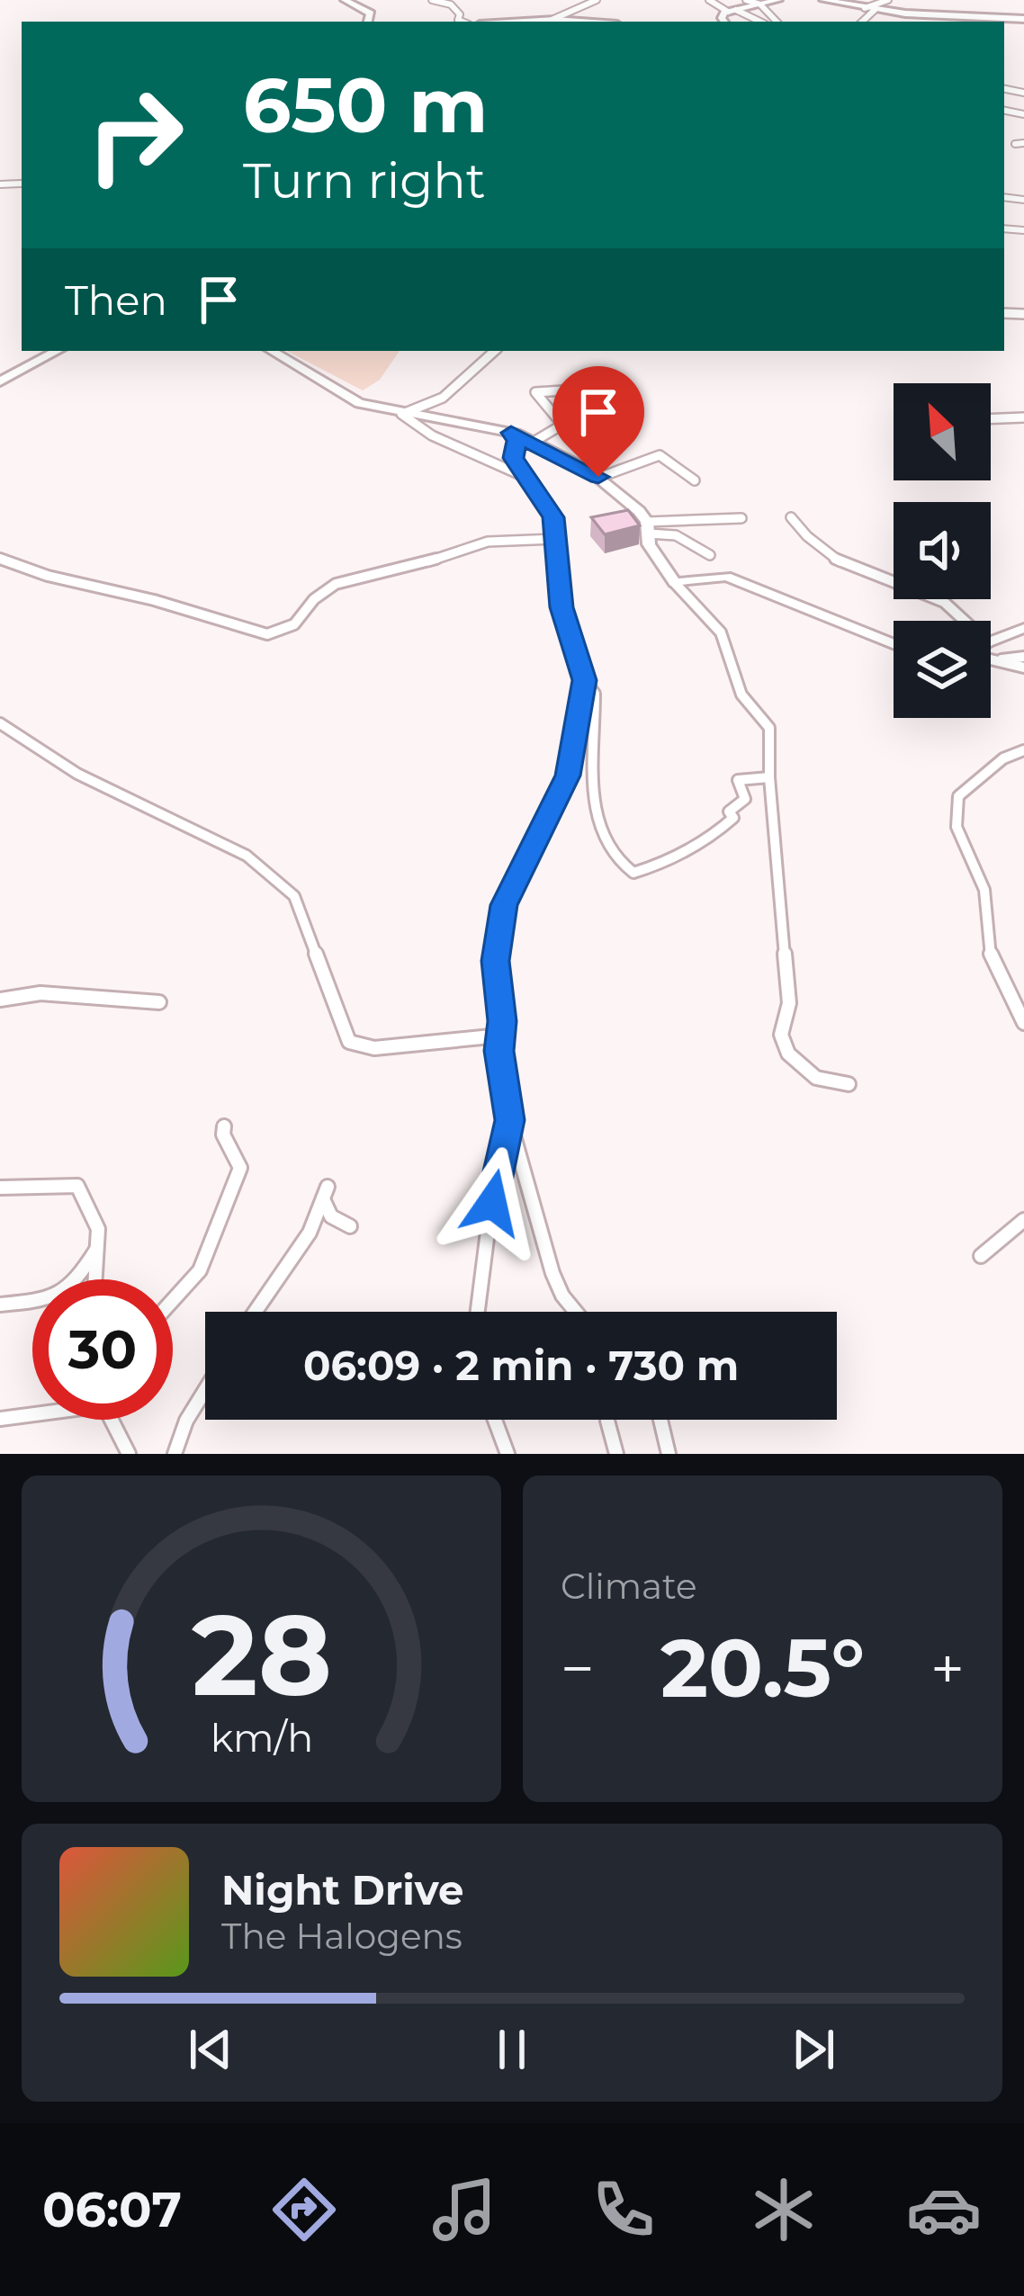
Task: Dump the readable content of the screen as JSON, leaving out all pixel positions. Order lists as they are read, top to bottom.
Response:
{
  "north": "top left",
  "page": {
    "turn": ["650 m", "Turn right"],
    "then": "Then",
    "limit": "30",
    "trip": "06:09 · 2 min · 730 m",
    "tile": "Climate",
    "heat": ["−", "20.5°", "+"],
    "song": ["Night Drive", "The Halogens"],
    "tabs": "06:07",
    "gauge": ["28", "km/h"]
  }
}
